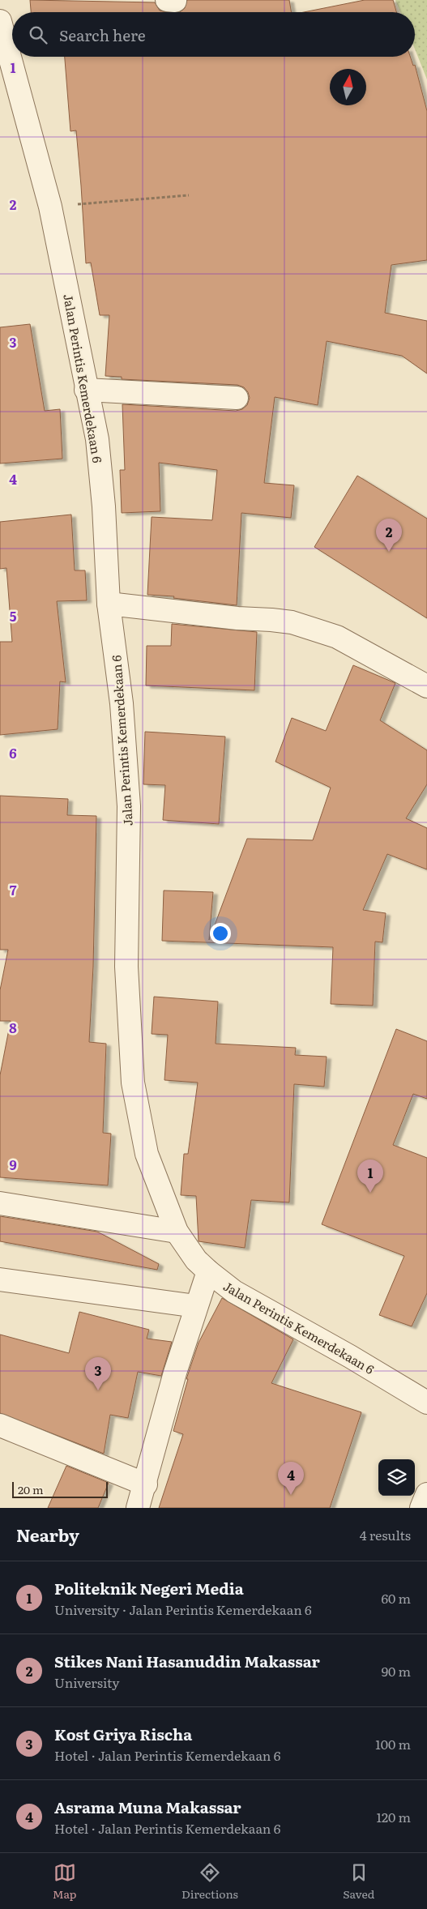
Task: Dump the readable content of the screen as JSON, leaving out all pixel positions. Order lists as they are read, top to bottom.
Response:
{
  "streets": {
    "street": ["Jalan Perintis Kemerdekaan 6"]
  },
  "scale_bar": "20 m",
  "north": "top",
  "page": {
    "search": "Search here",
    "pins": [
      "2",
      "1",
      "3",
      "4"
    ],
    "scale": "20 m",
    "heading": ["Nearby", "4 results"],
    "list": [
      {
        "mark": "1",
        "name": "Politeknik Negeri Media",
        "note": "University · Jalan Perintis Kemerdekaan 6",
        "value": "60 m"
      },
      {
        "mark": "2",
        "name": "Stikes Nani Hasanuddin Makassar",
        "note": "University",
        "value": "90 m"
      },
      {
        "mark": "3",
        "name": "Kost Griya Rischa",
        "note": "Hotel · Jalan Perintis Kemerdekaan 6",
        "value": "100 m"
      },
      {
        "mark": "4",
        "name": "Asrama Muna Makassar",
        "note": "Hotel · Jalan Perintis Kemerdekaan 6",
        "value": "120 m"
      }
    ],
    "nav": ["Map", "Directions", "Saved"]
  },
  "grid": {
    "rows": [
      "1",
      "2",
      "3",
      "4",
      "5",
      "6",
      "7",
      "8",
      "9"
    ]
  }
}
